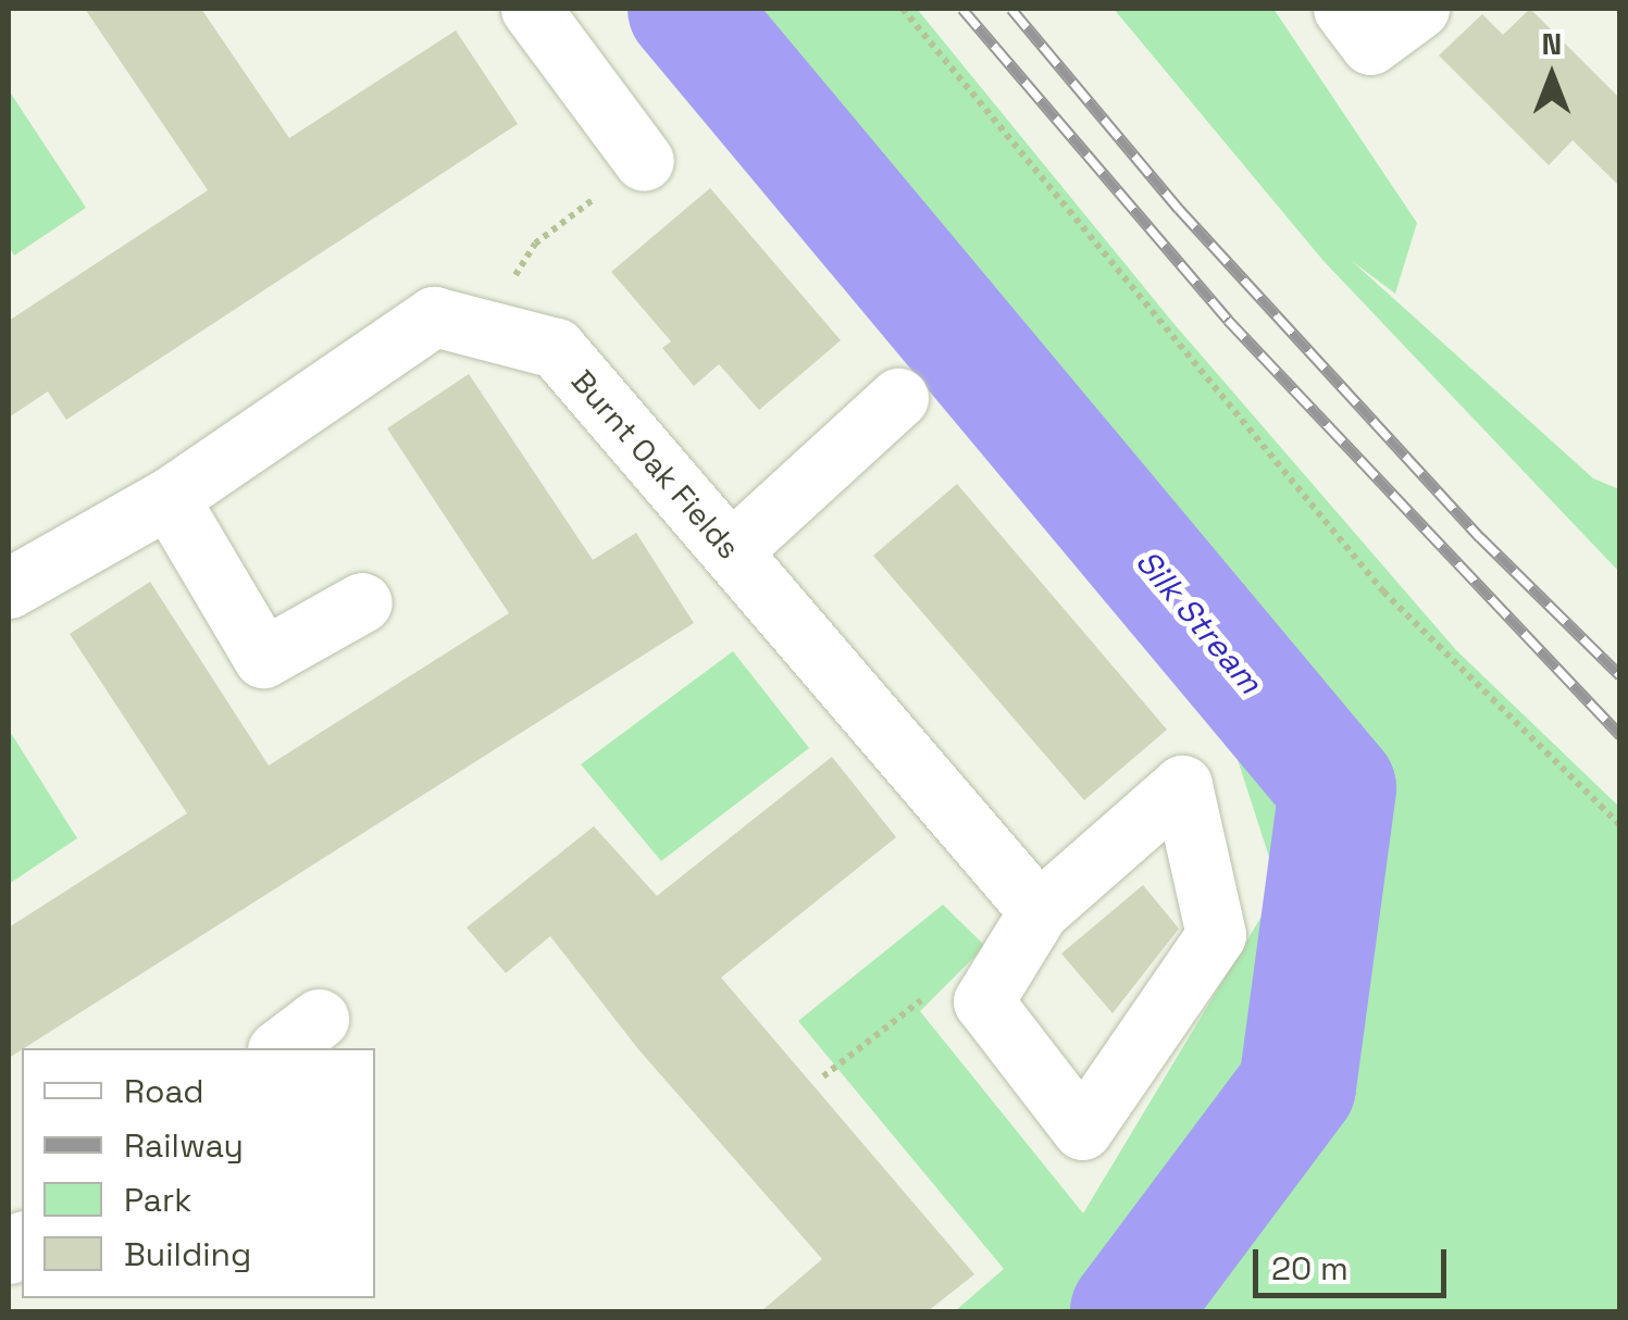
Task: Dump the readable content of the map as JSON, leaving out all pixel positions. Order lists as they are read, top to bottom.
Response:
{
  "streets": {
    "street": ["Burnt Oak Fields"]
  },
  "water": ["Silk Stream"],
  "legend": [
    "Road",
    "Railway",
    "Park",
    "Building"
  ],
  "scale_bar": "20 m",
  "north": "top"
}
